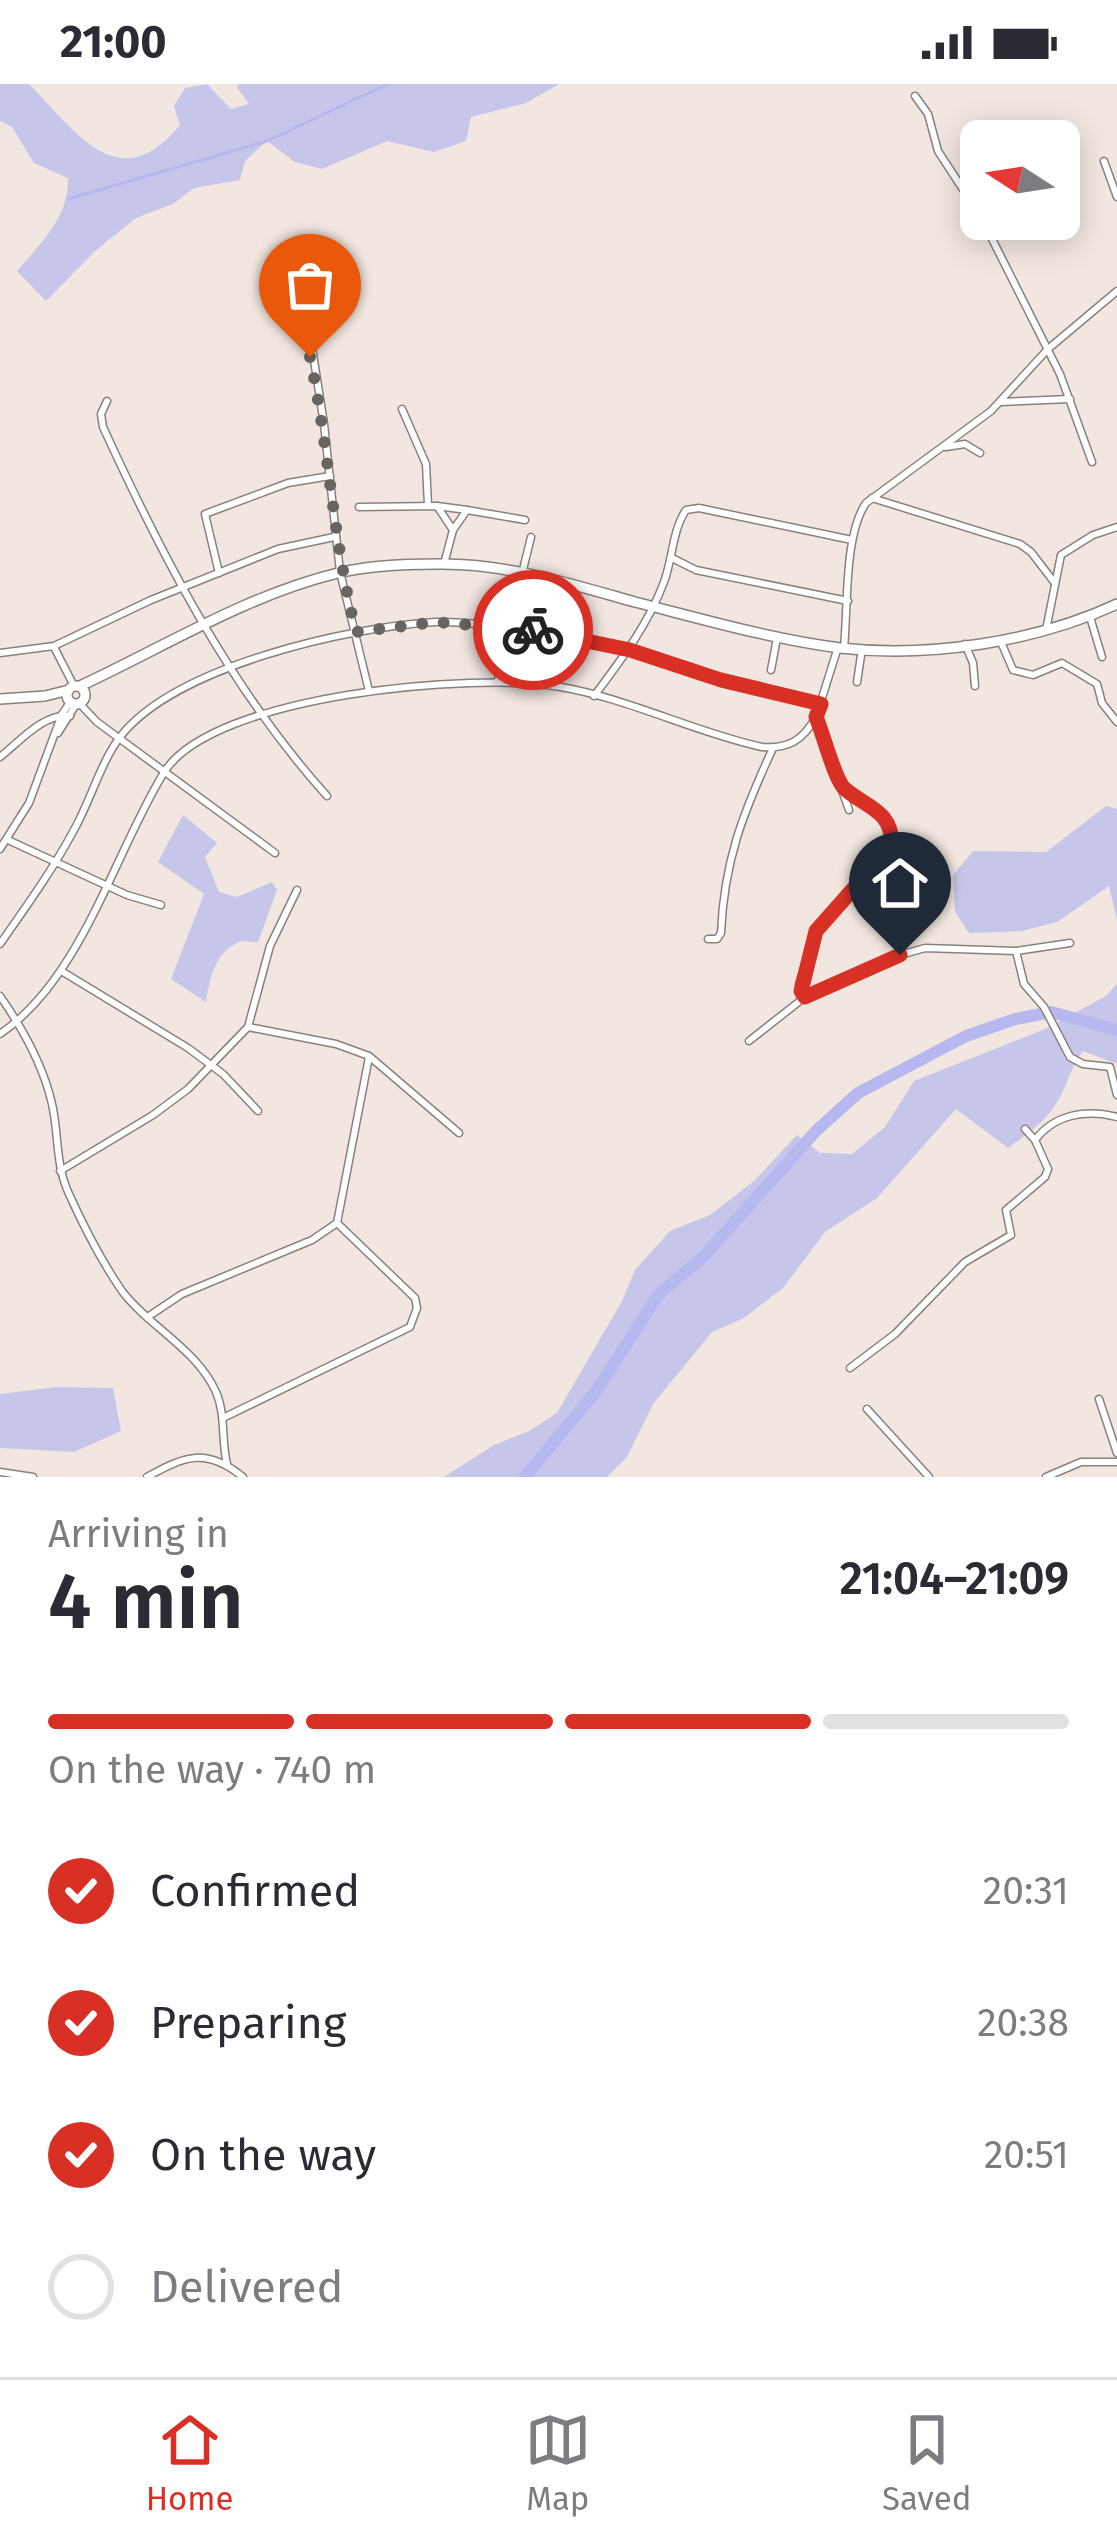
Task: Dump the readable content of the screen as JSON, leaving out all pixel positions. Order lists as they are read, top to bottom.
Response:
{
  "north": "left",
  "page": {
    "status": "21:00",
    "heading": ["4 min", "Arriving in", "21:04–21:09"],
    "bar": "On the way · 740 m",
    "list": [
      ["Confirmed", "20:31"],
      ["Preparing", "20:38"],
      ["On the way", "20:51"],
      "Delivered"
    ],
    "tabs": ["Home", "Map", "Saved"]
  }
}
